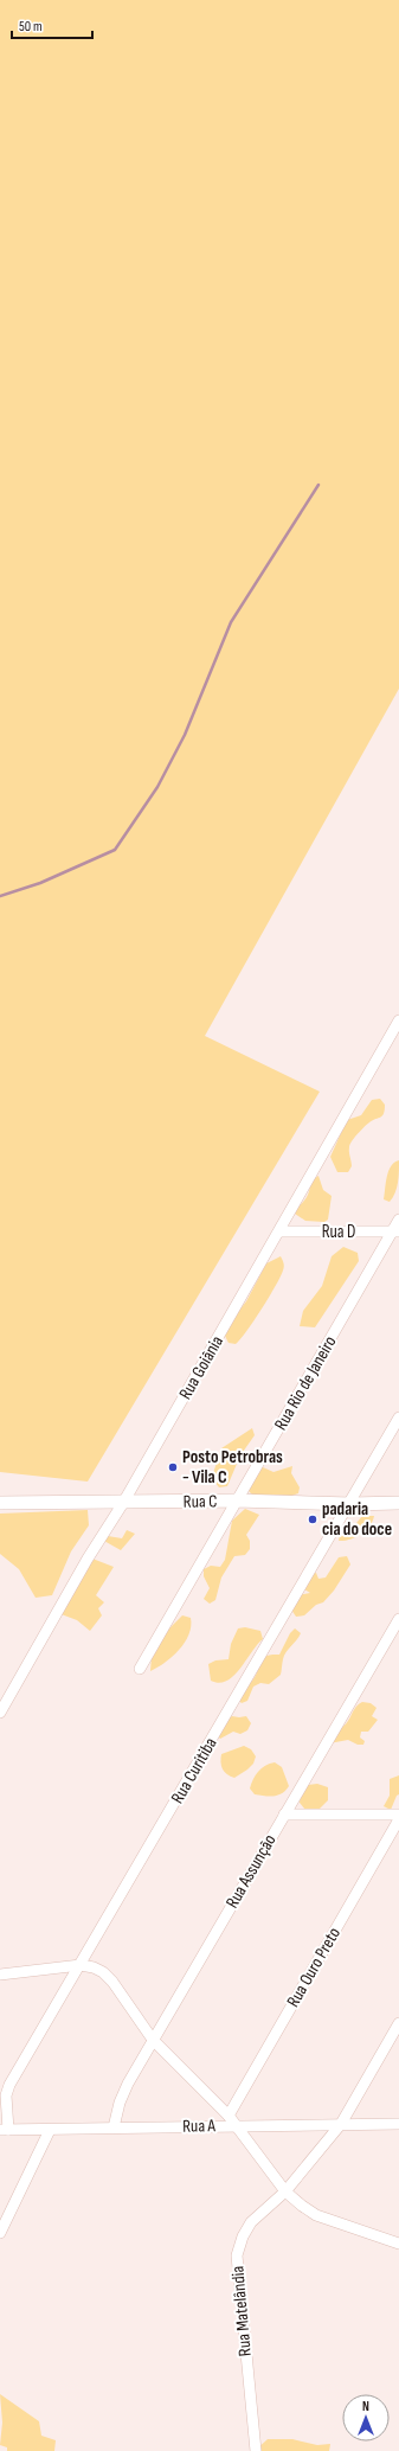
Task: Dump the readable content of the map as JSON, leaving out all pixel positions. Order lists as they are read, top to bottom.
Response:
{
  "streets": {
    "street": [
      "Rua D",
      "Rua Goiânia",
      "Rua Rio de Janeiro",
      "Rua C",
      "Rua Curitiba",
      "Rua Assunção",
      "Rua Ouro Preto",
      "Rua A",
      "Rua Matelândia"
    ]
  },
  "crossings": [
    ["Rua D", "Rua Goiânia"],
    ["Rua D", "Rua Rio de Janeiro"],
    ["Rua Goiânia", "Rua C"],
    ["Rua Rio de Janeiro", "Rua C"],
    ["Rua C", "Rua Curitiba"],
    ["Rua Curitiba", "Rua A"],
    ["Rua Assunção", "Rua A"],
    ["Rua Ouro Preto", "Rua A"],
    ["Rua A", "Rua Matelândia"]
  ],
  "places": ["Posto Petrobras - Vila C", "padaria cia do doce"],
  "scale_bar": "50 m",
  "north": "top"
}
